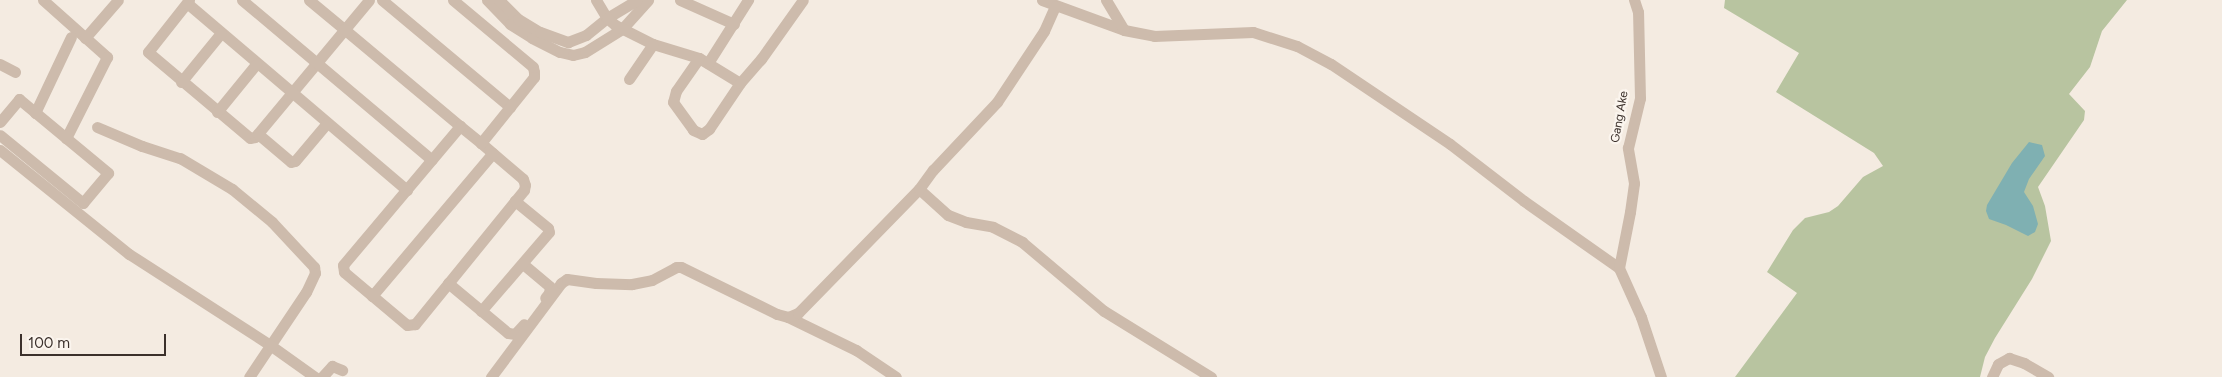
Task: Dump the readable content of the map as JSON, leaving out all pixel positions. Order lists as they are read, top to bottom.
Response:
{
  "streets": {
    "street": ["Gang Ake"]
  },
  "scale_bar": "100 m"
}
